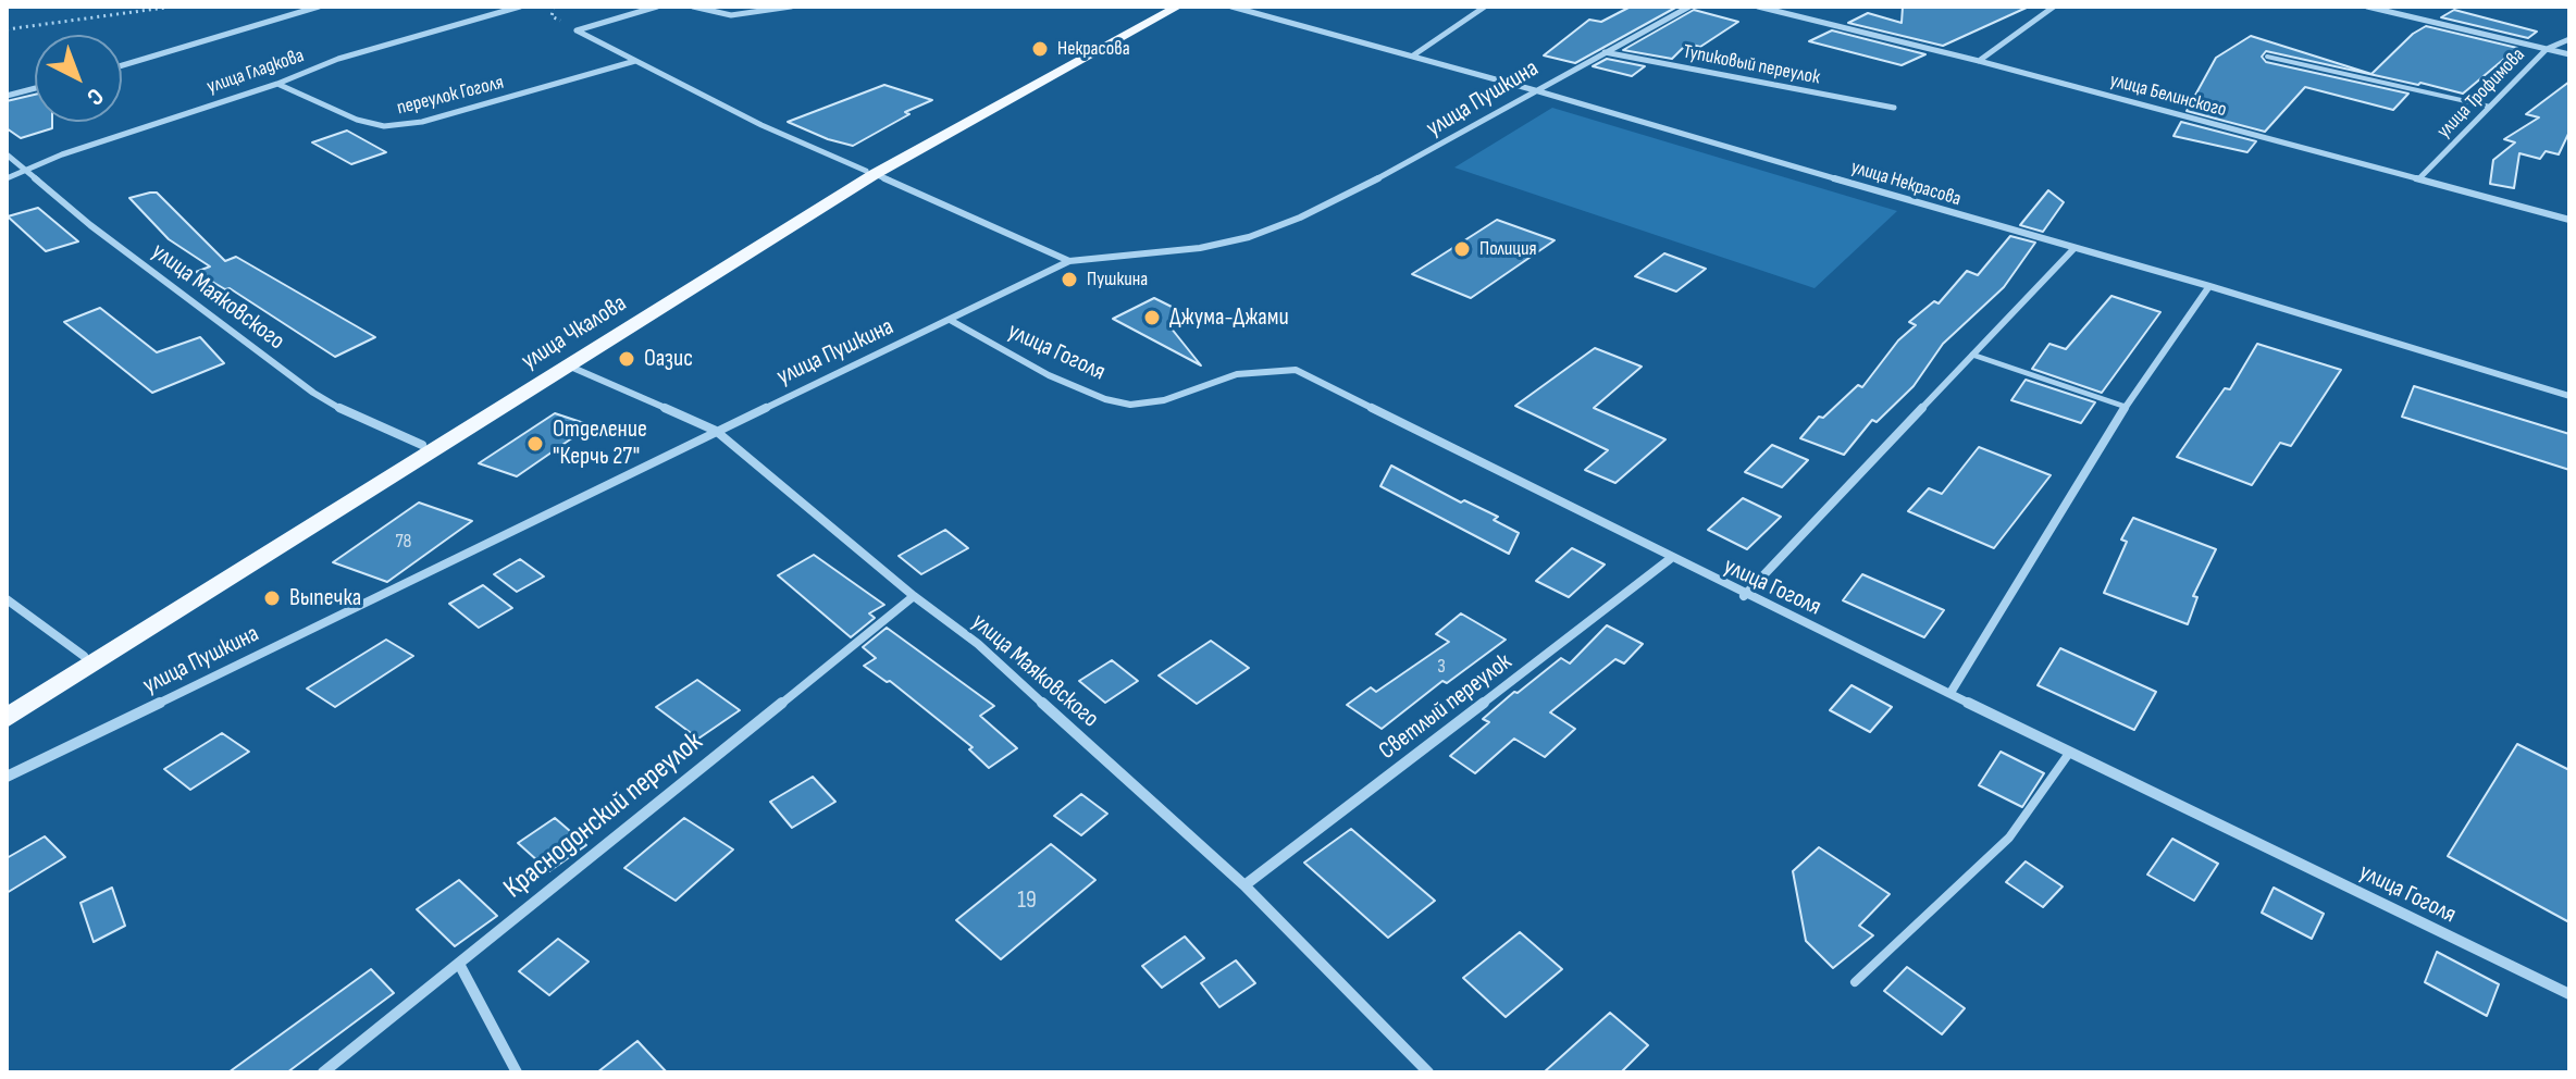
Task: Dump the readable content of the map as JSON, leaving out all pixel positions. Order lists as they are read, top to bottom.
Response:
{
  "streets": {
    "main road": ["улица Чкалова"],
    "street": [
      "Тупиковый переулок",
      "улица Гладкова",
      "улица Трофимова",
      "переулок Гоголя",
      "улица Белинского",
      "улица Пушкина",
      "улица Некрасова",
      "улица Маяковского",
      "улица Гоголя",
      "Светлый переулок",
      "Краснодонский переулок"
    ]
  },
  "crossings": [
    ["Тупиковый переулок", "улица Пушкина"],
    ["улица Гладкова", "переулок Гоголя"],
    ["улица Гладкова", "улица Маяковского"],
    ["улица Трофимова", "улица Белинского"],
    ["улица Пушкина", "улица Некрасова"],
    ["улица Пушкина", "улица Маяковского"],
    ["улица Пушкина", "улица Гоголя"],
    ["улица Маяковского", "улица Чкалова"],
    ["улица Маяковского", "Светлый переулок"],
    ["улица Маяковского", "Краснодонский переулок"],
    ["улица Гоголя", "Светлый переулок"]
  ],
  "places": [
    "Некрасова",
    "Полиция",
    "Пушкина",
    "Джума-Джами",
    "Оазис",
    "Отделение \"Керчь 27\"",
    "Выпечка"
  ],
  "house_numbers": ["78", "3", "19"],
  "north": "bottom right"
}
